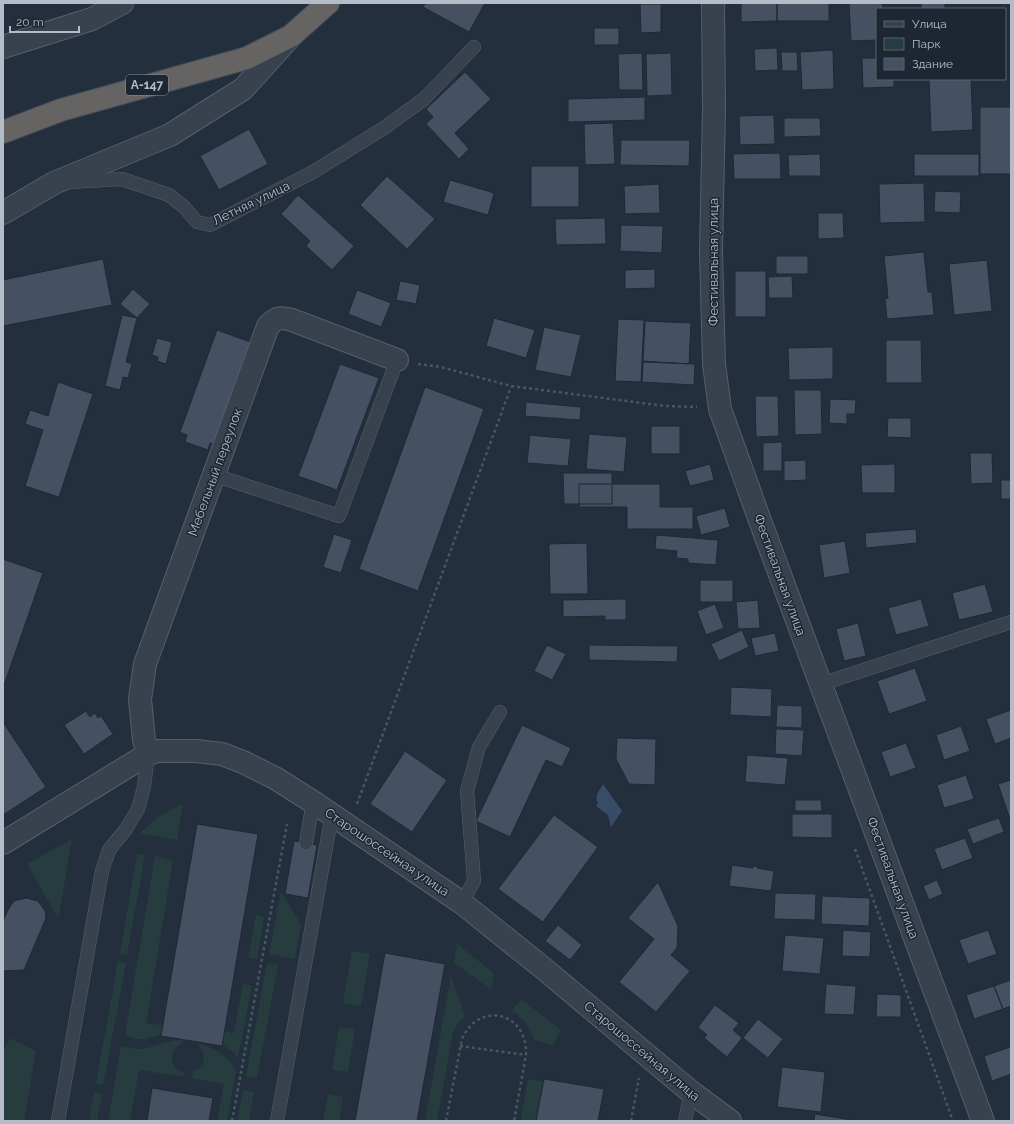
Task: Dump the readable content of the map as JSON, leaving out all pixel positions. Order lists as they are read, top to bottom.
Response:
{
  "streets": {
    "highway": ["А-147"],
    "street": [
      "Летняя улица",
      "Фестивальная улица",
      "Мебельный переулок",
      "Старошоссейная улица"
    ]
  },
  "crossings": [
    ["Мебельный переулок", "Старошоссейная улица"]
  ],
  "legend": ["Улица", "Парк", "Здание"],
  "scale_bar": "20 m"
}
